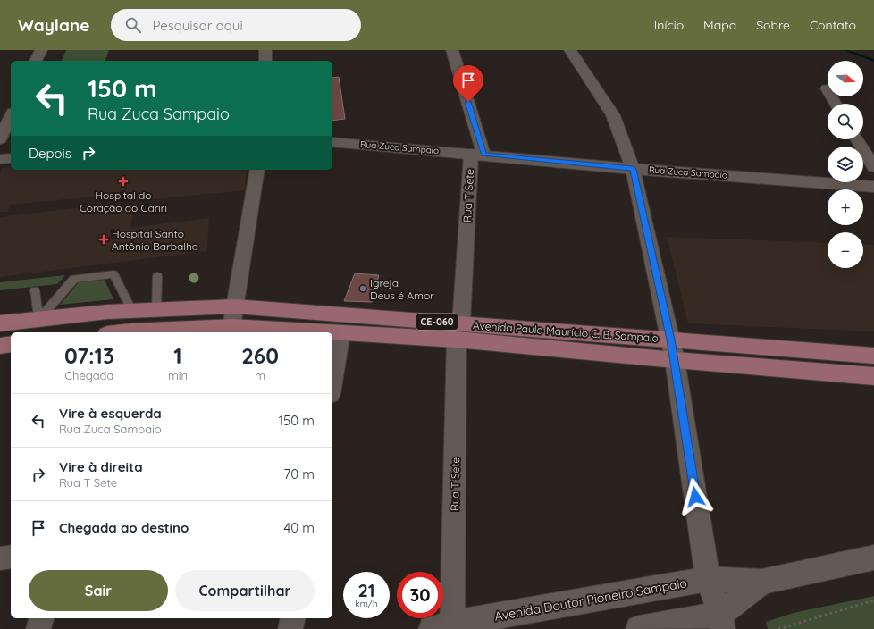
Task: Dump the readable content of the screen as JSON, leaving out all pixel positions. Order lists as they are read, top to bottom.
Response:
{
  "streets": {
    "main road": ["CE-060", "Avenida Paulo Maurício C. B. Sampaio"],
    "street": ["Rua Zuca Sampaio", "Rua T Sete", "Avenida Doutor Pioneiro Sampaio"]
  },
  "crossings": [
    ["Rua Zuca Sampaio", "Rua T Sete"],
    ["Rua T Sete", "Avenida Paulo Maurício C. B. Sampaio"],
    ["Rua T Sete", "Avenida Doutor Pioneiro Sampaio"]
  ],
  "places": {
    "health": ["Hospital do Coração do Cariri", "Hospital Santo Antônio Barbalha"],
    "other": ["Igreja Deus é Amor"]
  },
  "north": "right",
  "page": {
    "header": "Waylane",
    "search": "Pesquisar aqui",
    "nav": [
      "Início",
      "Mapa",
      "Sobre",
      "Contato"
    ],
    "map_buttons": ["+", "−"],
    "turn": ["150 m", "Rua Zuca Sampaio"],
    "then": "Depois",
    "eta": [
      "07:13",
      "Chegada",
      "1",
      "min",
      "260",
      "m"
    ],
    "list": [
      {
        "name": "Vire à esquerda",
        "note": "Rua Zuca Sampaio",
        "value": "150 m"
      },
      {
        "name": "Vire à direita",
        "note": "Rua T Sete",
        "value": "70 m"
      },
      {
        "name": "Chegada ao destino",
        "value": "40 m"
      }
    ],
    "buttons": ["Sair", "Compartilhar"],
    "speed": "21 km/h",
    "limit": "30"
  }
}
